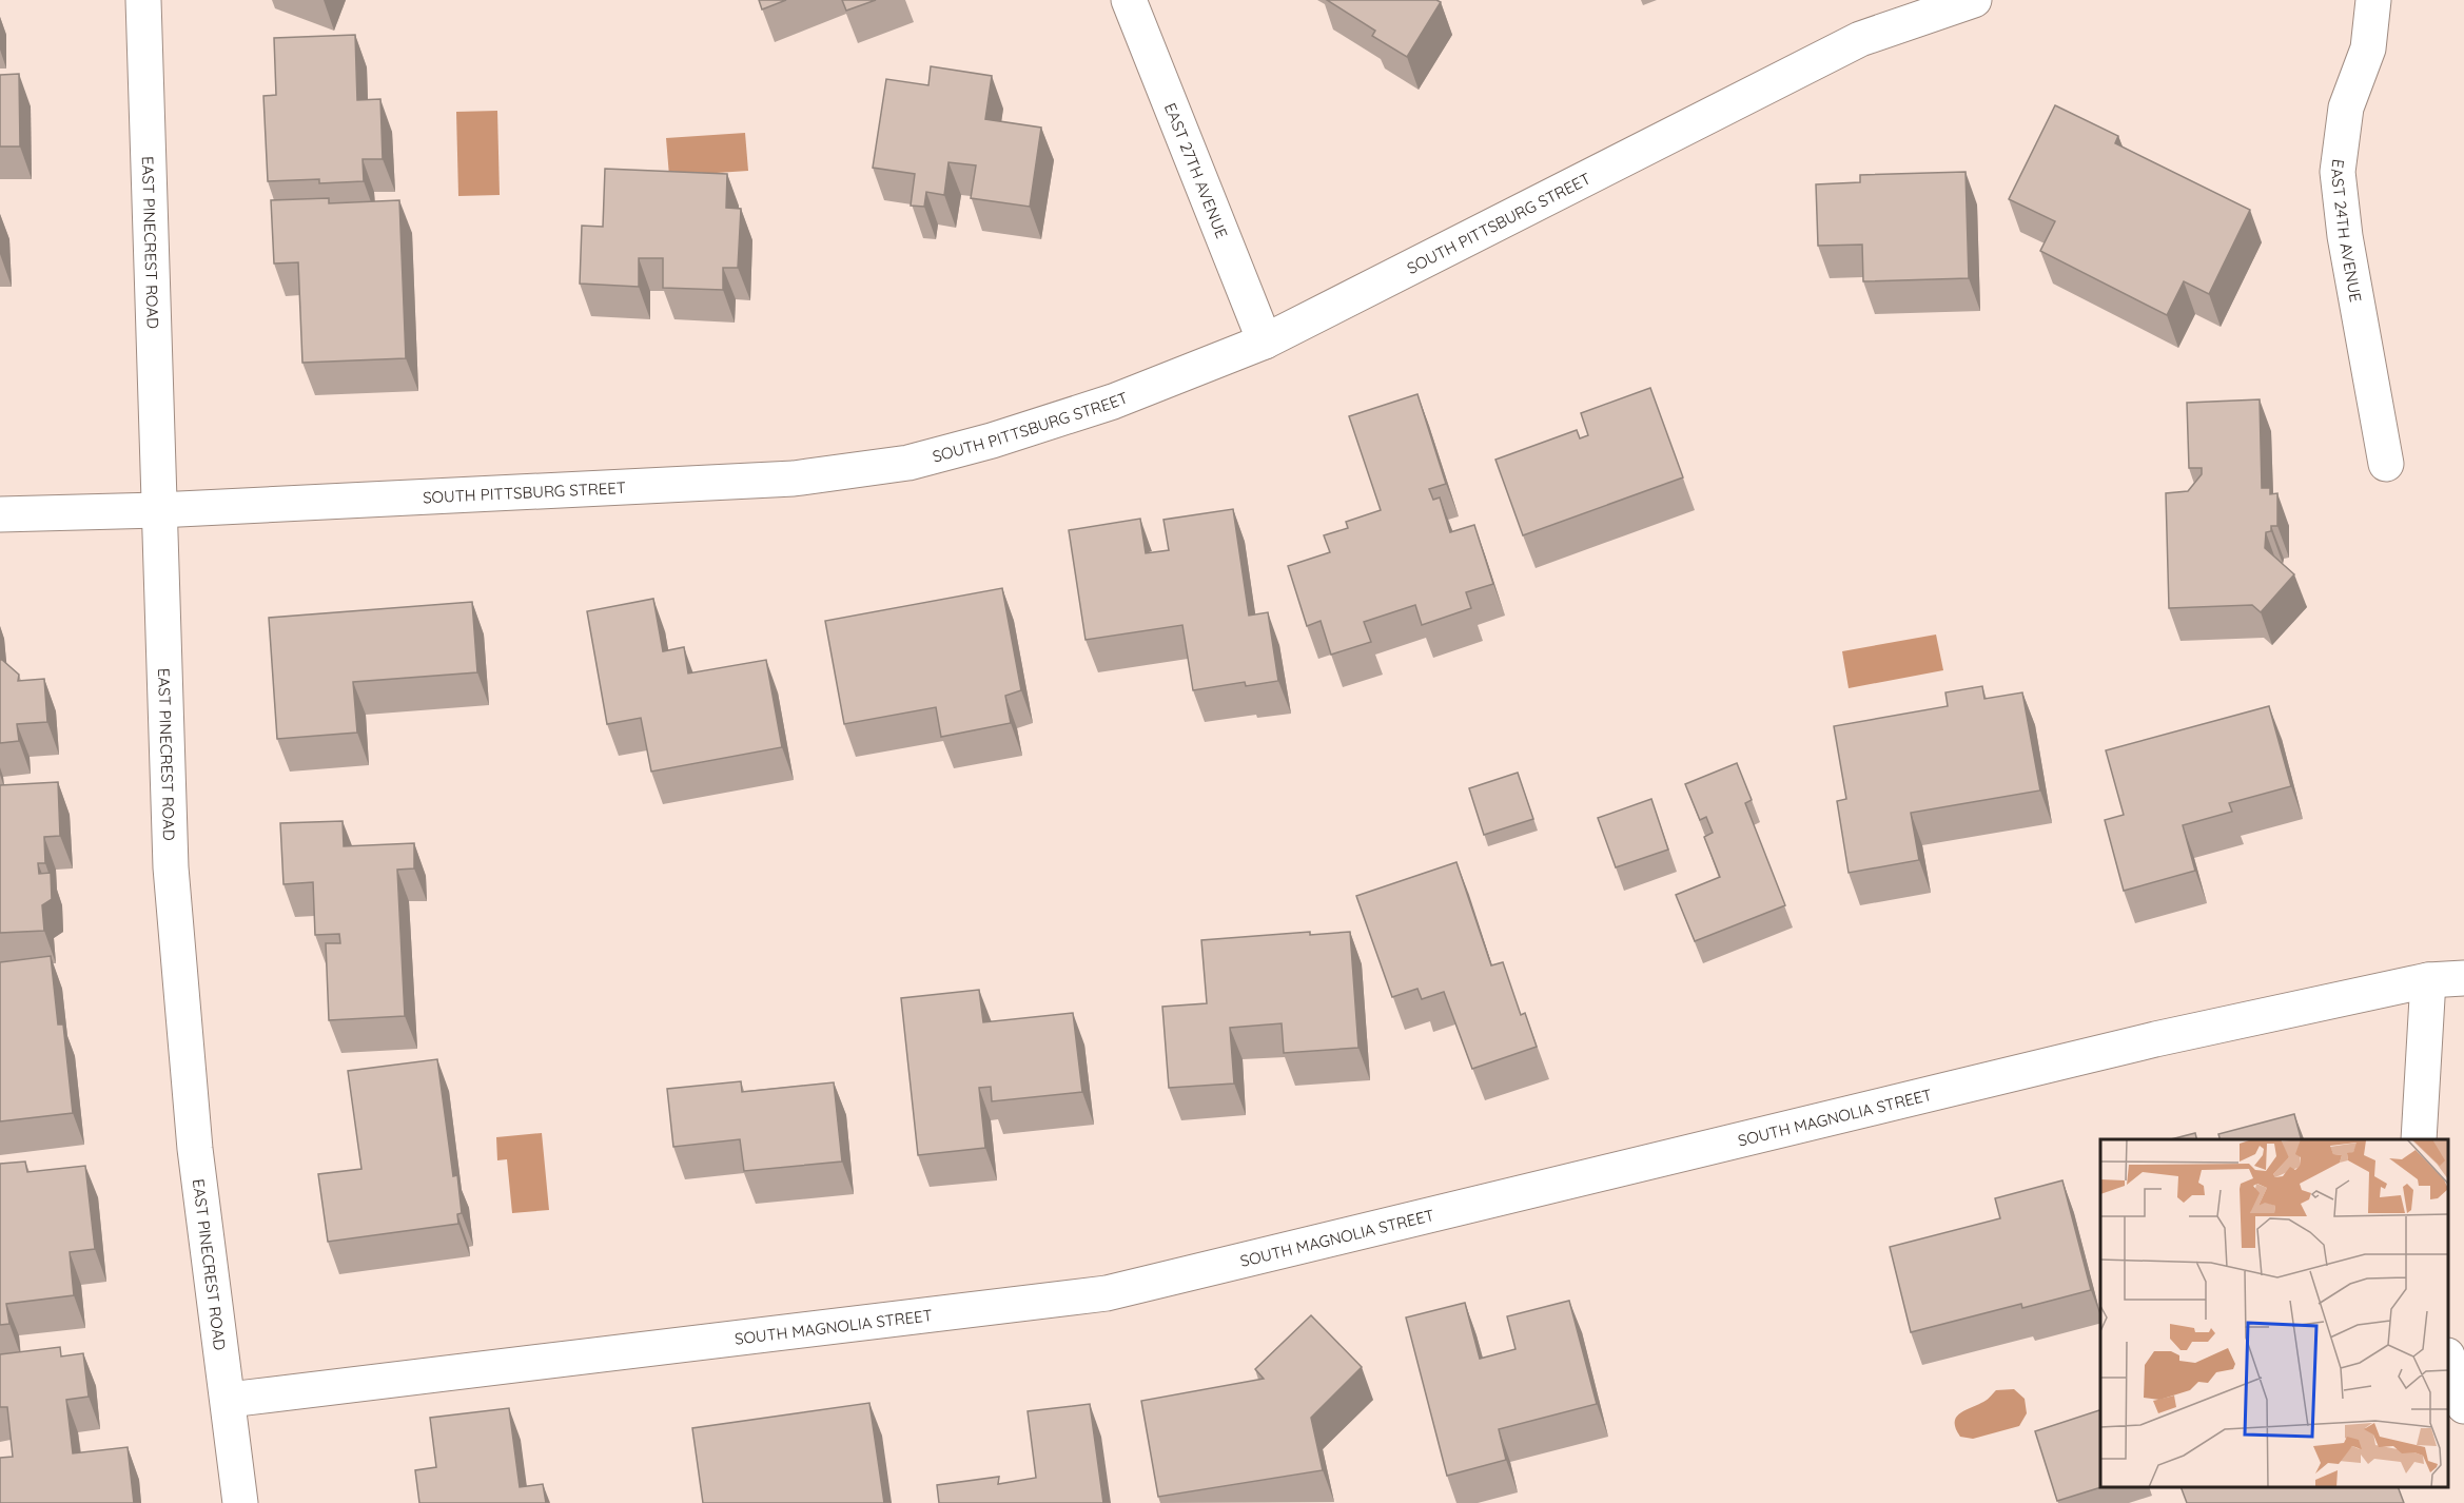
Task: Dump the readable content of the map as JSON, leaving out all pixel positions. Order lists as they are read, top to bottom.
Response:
{
  "streets": {
    "street": [
      "EAST 27TH AVENUE",
      "SOUTH PITTSBURG STREET",
      "EAST 24TH AVENUE",
      "EAST PINECREST ROAD",
      "SOUTH MAGNOLIA STREET"
    ]
  },
  "crossings": [
    ["EAST 27TH AVENUE", "SOUTH PITTSBURG STREET"],
    ["SOUTH PITTSBURG STREET", "EAST PINECREST ROAD"],
    ["EAST PINECREST ROAD", "SOUTH MAGNOLIA STREET"]
  ]
}
